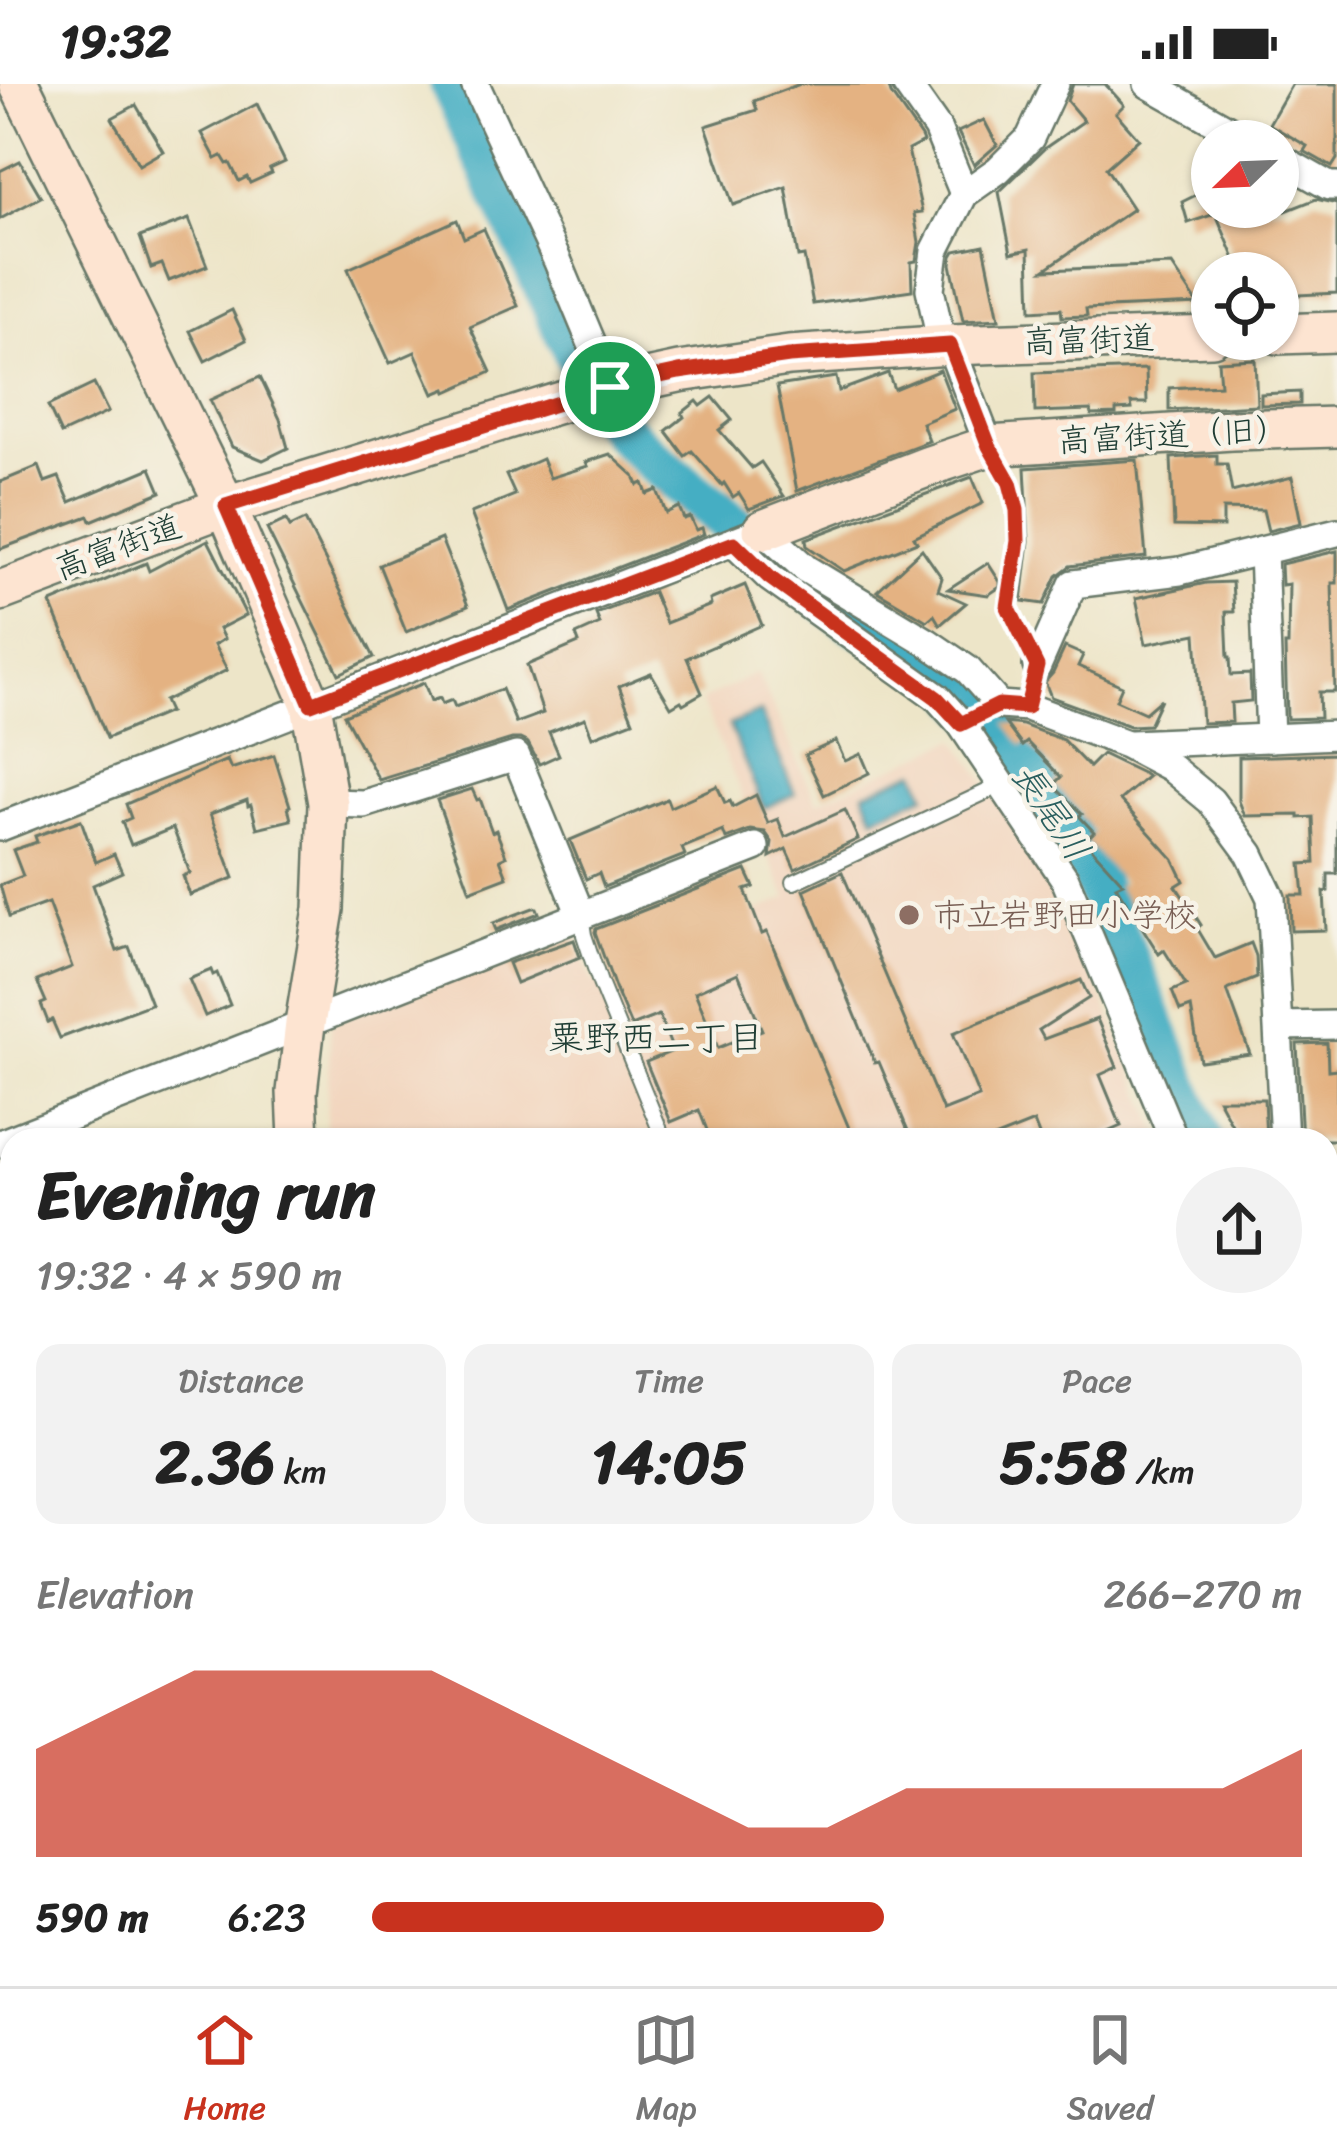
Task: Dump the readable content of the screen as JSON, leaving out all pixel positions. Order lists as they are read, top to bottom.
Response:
{
  "streets": {
    "street": ["高富街道", "高富街道（旧）"]
  },
  "districts": ["粟野西二丁目"],
  "water": ["長尾川"],
  "places": ["市立岩野田小学校"],
  "north": "bottom left",
  "page": {
    "status": "19:32",
    "heading": ["Evening run", "19:32 · 4 × 590 m"],
    "stats": [
      ["Distance", "2.36 km"],
      ["Time", "14:05"],
      ["Pace", "5:58 /km"]
    ],
    "chart": ["Elevation", "266–270 m"],
    "list": [
      {
        "name": "590 m",
        "note": "6:23"
      }
    ],
    "tabs": ["Home", "Map", "Saved"]
  }
}
